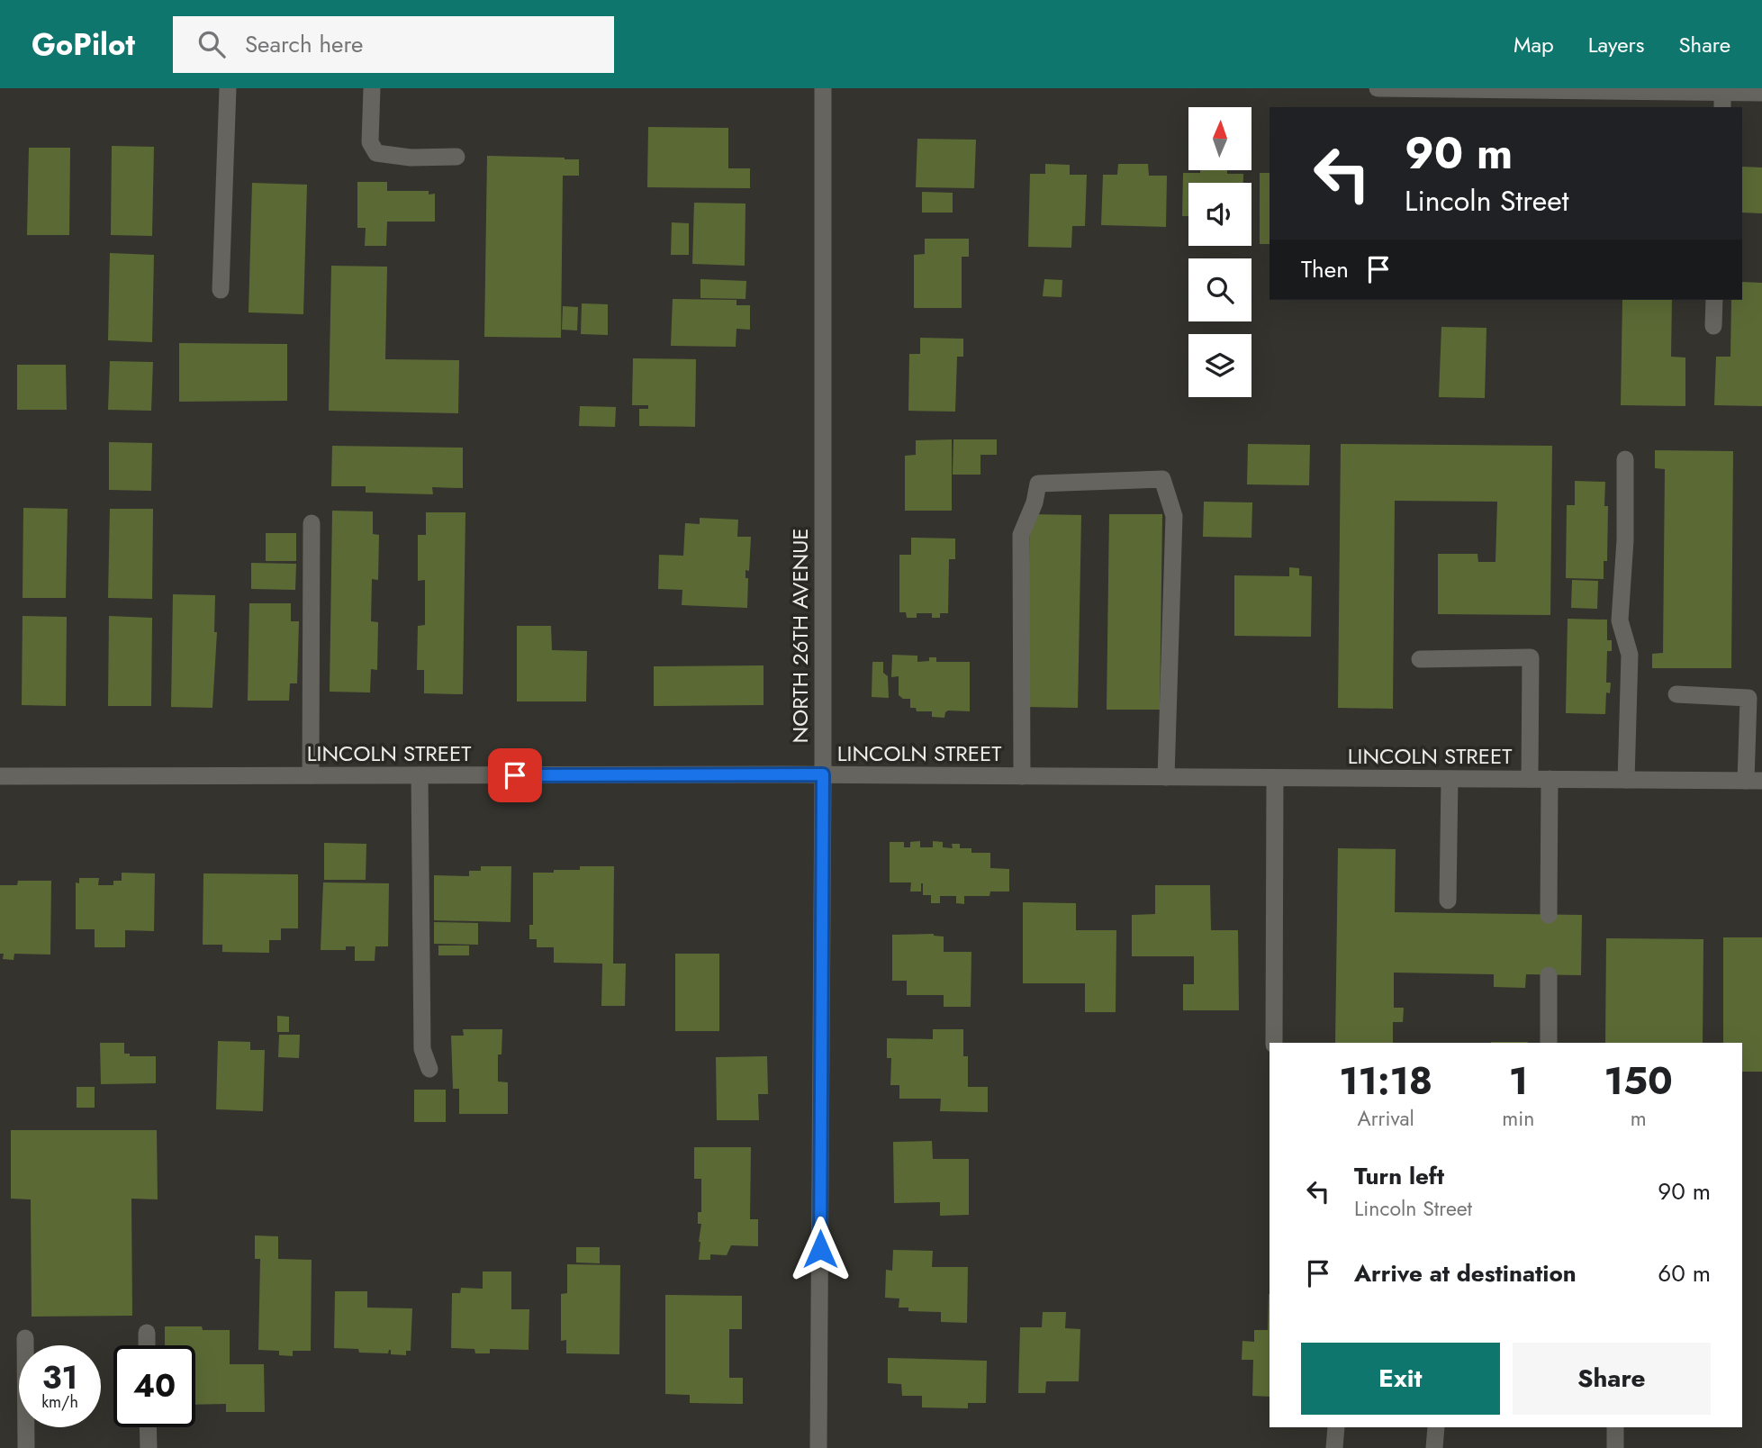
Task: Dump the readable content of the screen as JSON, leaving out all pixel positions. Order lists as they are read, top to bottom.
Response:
{
  "streets": {
    "street": ["NORTH 26TH AVENUE", "LINCOLN STREET"]
  },
  "crossings": [
    ["NORTH 26TH AVENUE", "LINCOLN STREET"]
  ],
  "north": "top",
  "page": {
    "header": "GoPilot",
    "search": "Search here",
    "nav": ["Map", "Layers", "Share"],
    "turn": ["90 m", "Lincoln Street"],
    "then": "Then",
    "eta": [
      "11:18",
      "Arrival",
      "1",
      "min",
      "150",
      "m"
    ],
    "list": [
      {
        "name": "Turn left",
        "note": "Lincoln Street",
        "value": "90 m"
      },
      {
        "name": "Arrive at destination",
        "value": "60 m"
      }
    ],
    "buttons": ["Exit", "Share"],
    "speed": "31 km/h",
    "limit": "40"
  }
}
